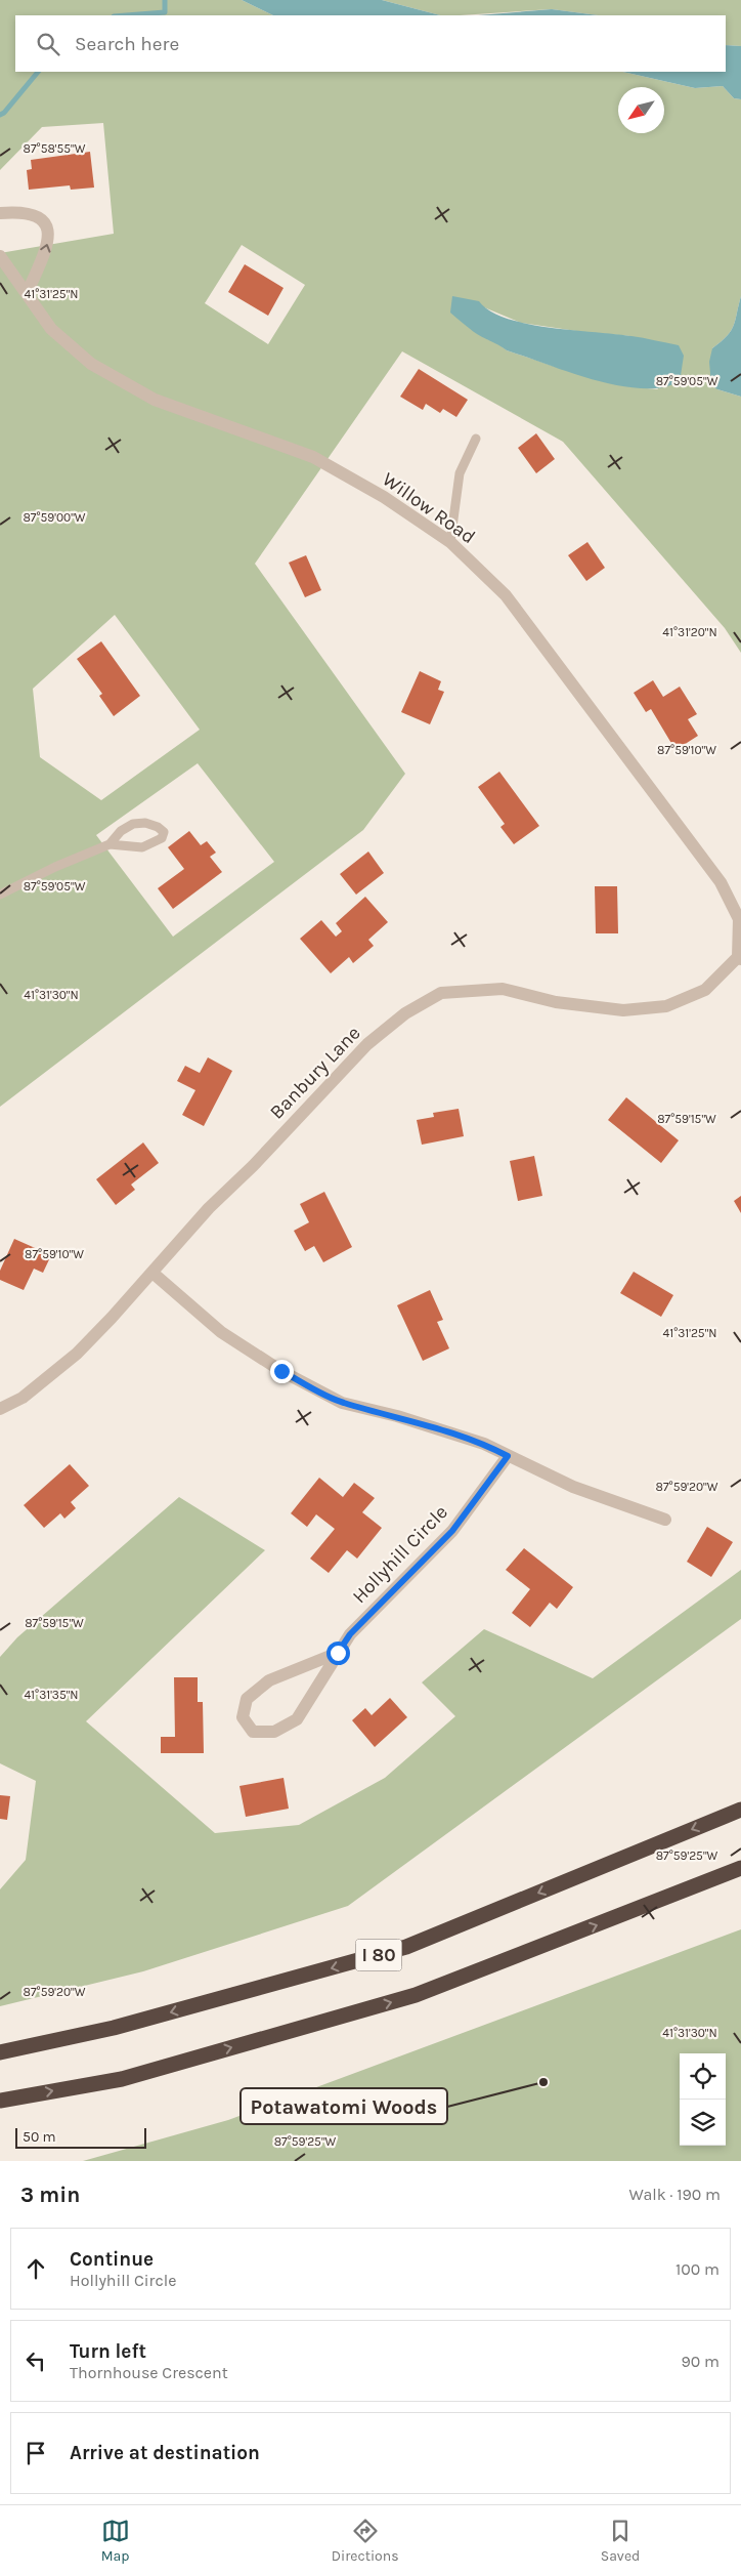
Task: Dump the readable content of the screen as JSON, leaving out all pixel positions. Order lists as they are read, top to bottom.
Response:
{
  "streets": {
    "highway": ["I 80"],
    "street": ["Willow Road", "Banbury Lane", "Hollyhill Circle"]
  },
  "crossings": [
    ["Willow Road", "Banbury Lane"]
  ],
  "places": ["Potawatomi Woods"],
  "scale_bar": "50 m",
  "north": "bottom left",
  "page": {
    "search": "Search here",
    "scale": "50 m",
    "heading": ["3 min", "Walk · 190 m"],
    "list": [
      ["Continue", "Hollyhill Circle", "100 m"],
      ["Turn left", "Thornhouse Crescent", "90 m"],
      "Arrive at destination"
    ],
    "nav": ["Map", "Directions", "Saved"]
  },
  "coordinates": [
    "87°58'55\"W",
    "41°31'25\"N",
    "87°59'05\"W",
    "87°59'00\"W",
    "41°31'20\"N",
    "87°59'10\"W",
    "41°31'30\"N",
    "87°59'15\"W",
    "87°59'20\"W",
    "41°31'35\"N",
    "87°59'25\"W"
  ]
}
